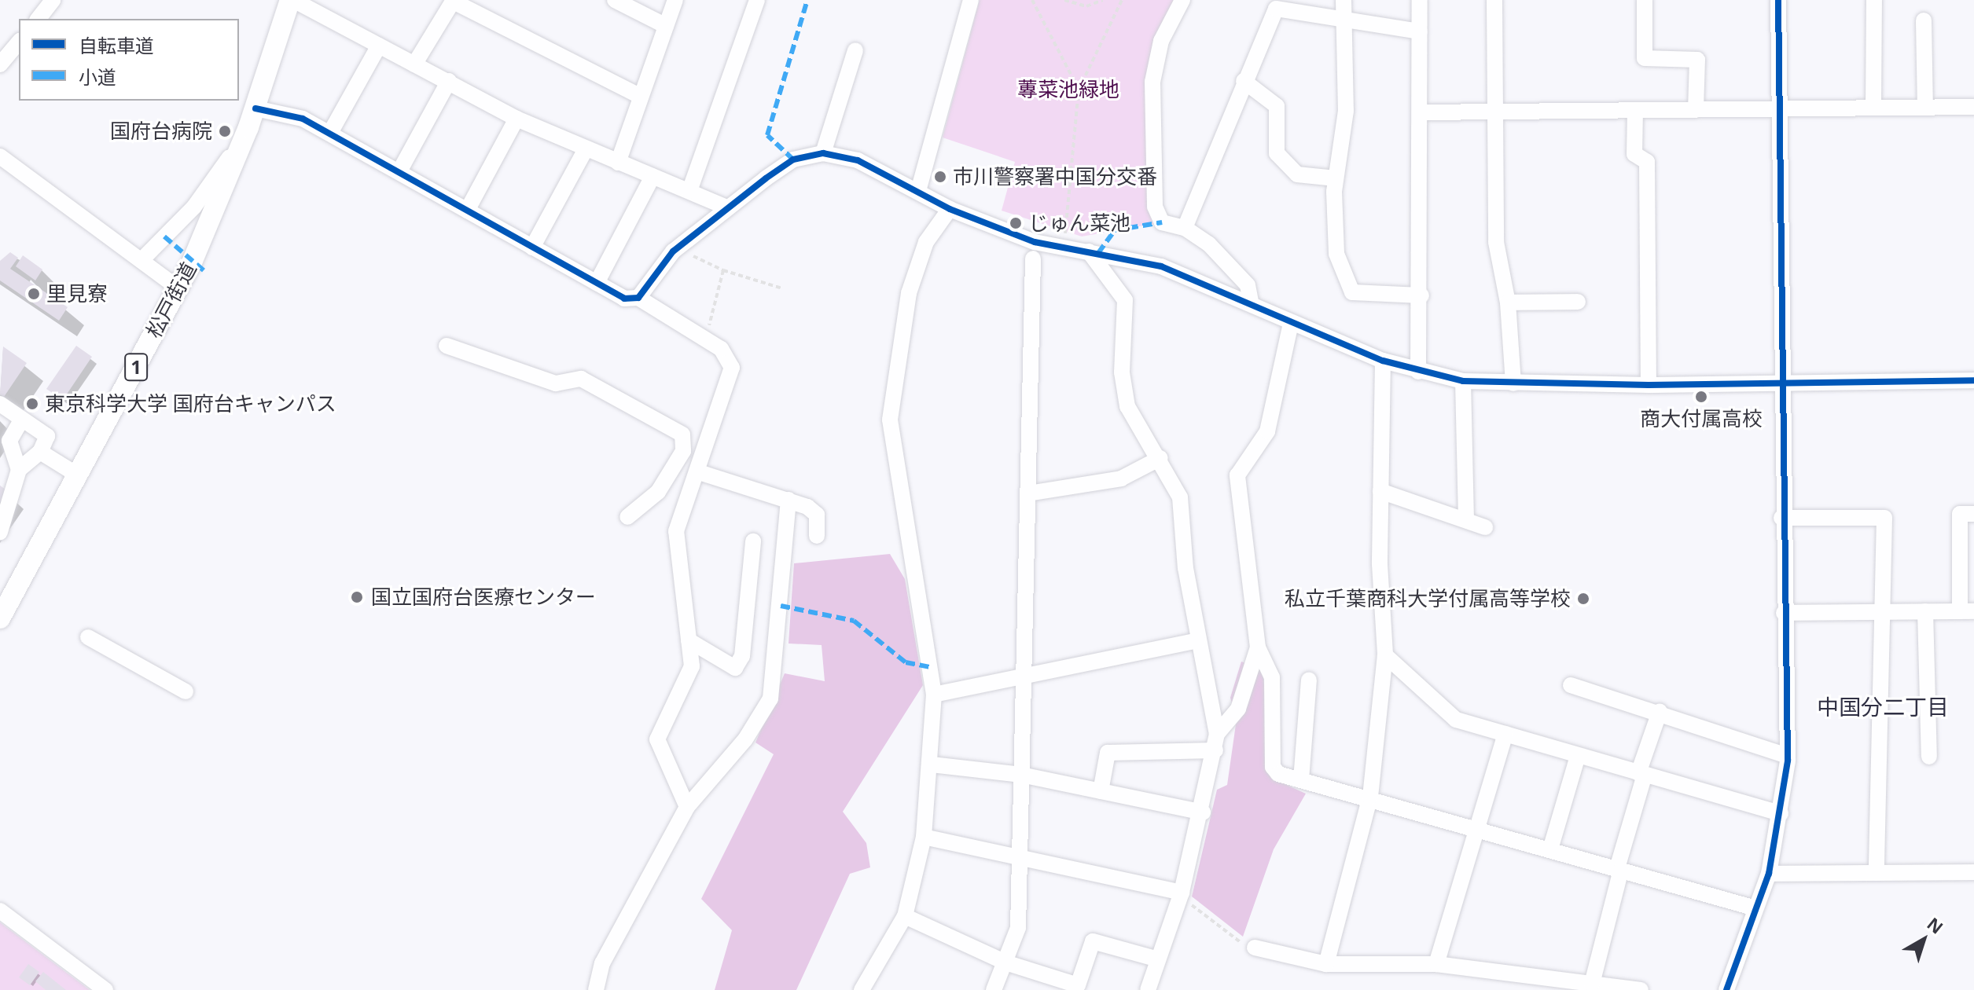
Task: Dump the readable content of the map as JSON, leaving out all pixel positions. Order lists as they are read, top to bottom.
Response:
{
  "streets": {
    "main road": ["松戸街道", "1"]
  },
  "districts": ["中国分二丁目"],
  "parks": ["蓴菜池緑地"],
  "places": [
    "国府台病院",
    "市川警察署中国分交番",
    "じゅん菜池",
    "里見寮",
    "商大付属高校",
    "東京科学大学 国府台キャンパス",
    "国立国府台医療センター",
    "私立千葉商科大学付属高等学校"
  ],
  "legend": ["自転車道", "小道"],
  "north": "top right"
}
